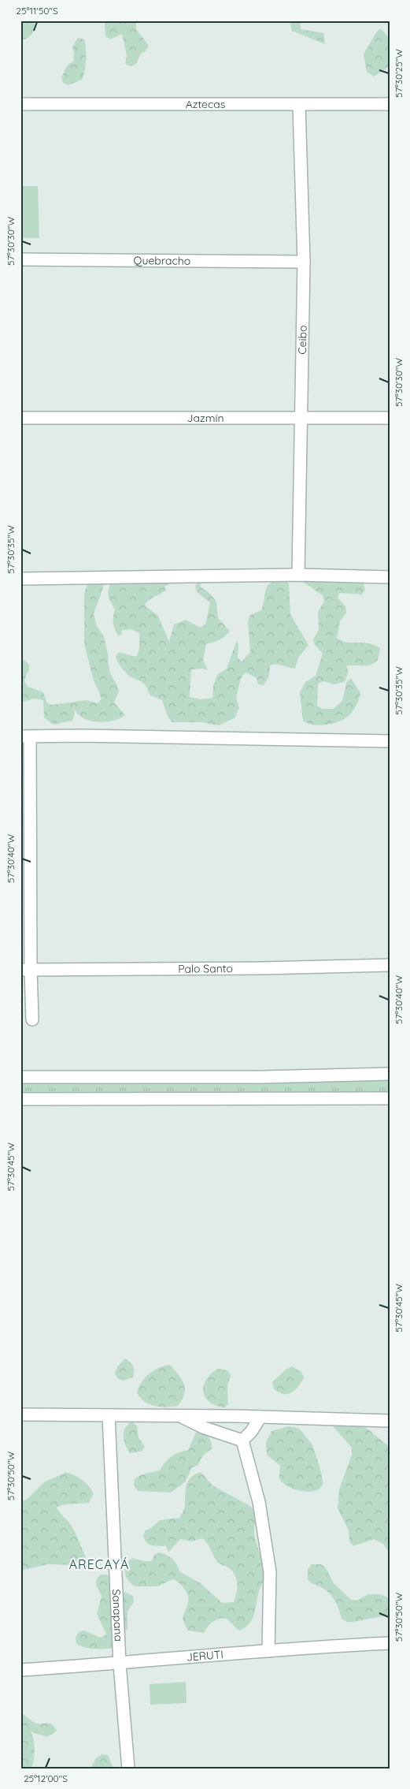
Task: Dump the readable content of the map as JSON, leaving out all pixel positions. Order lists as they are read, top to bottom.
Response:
{
  "streets": {
    "street": [
      "Aztecas",
      "Quebracho",
      "Ceibo",
      "Jazmín",
      "Palo Santo",
      "Sanapana",
      "JERUTI"
    ]
  },
  "crossings": [
    ["Aztecas", "Ceibo"],
    ["Quebracho", "Ceibo"],
    ["Ceibo", "Jazmín"],
    ["Sanapana", "JERUTI"]
  ],
  "districts": ["ARECAYÁ"],
  "coordinates": [
    "25°11'50\"S",
    "57°30'25\"W",
    "57°30'30\"W",
    "57°30'35\"W",
    "57°30'40\"W",
    "57°30'45\"W",
    "57°30'50\"W",
    "25°12'00\"S"
  ]
}
